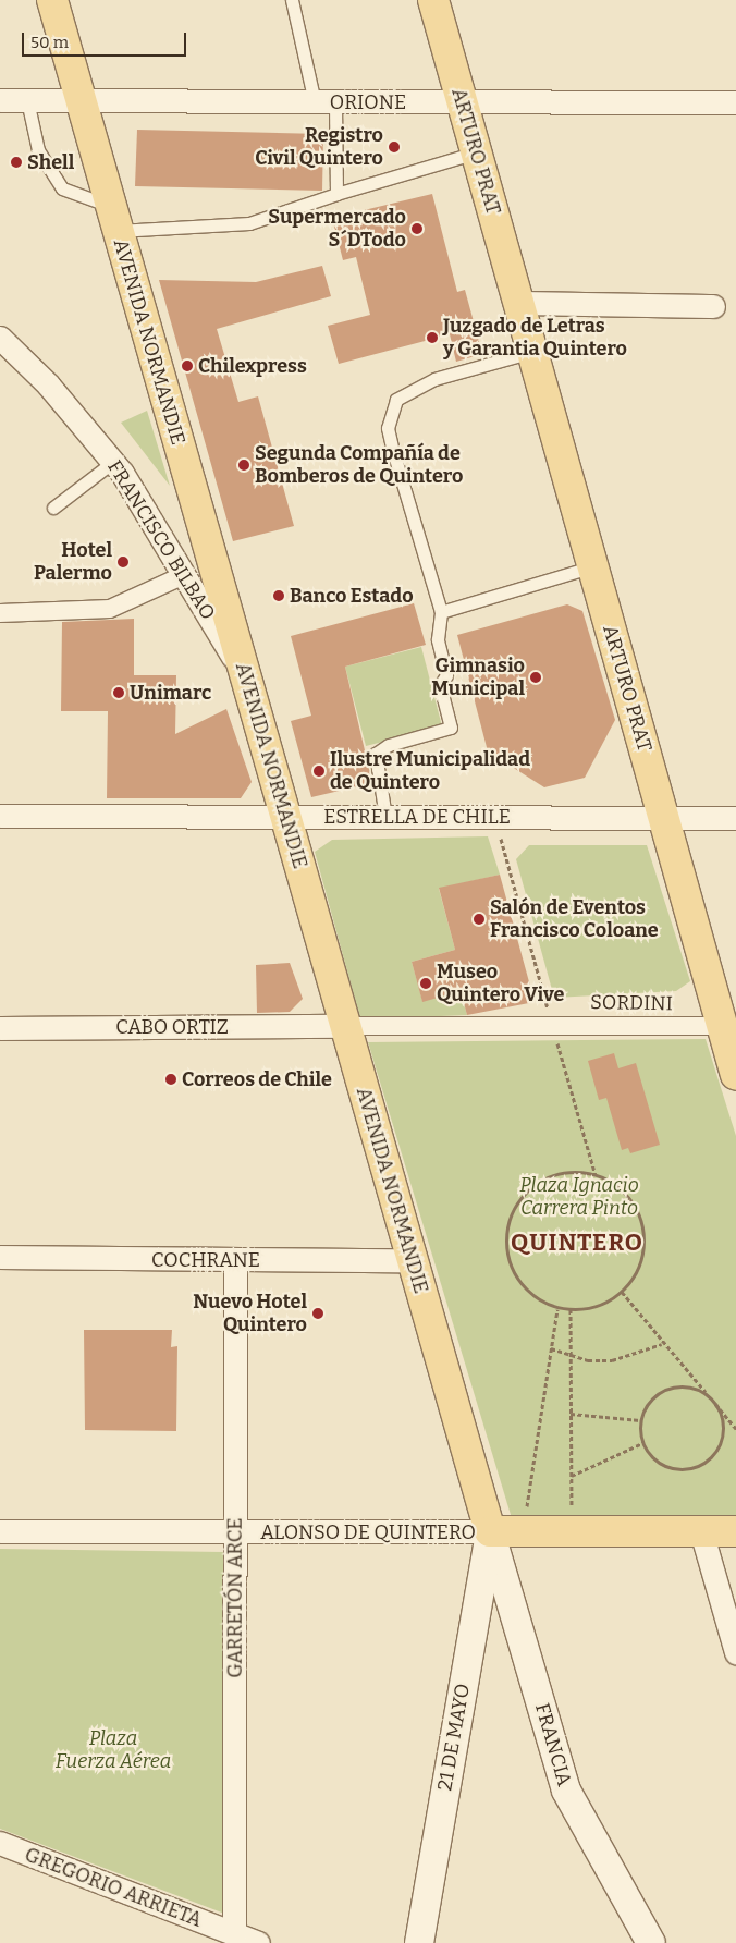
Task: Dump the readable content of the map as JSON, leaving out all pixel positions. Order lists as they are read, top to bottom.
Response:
{
  "streets": {
    "main road": ["ARTURO PRAT", "AVENIDA NORMANDIE", "ALONSO DE QUINTERO"],
    "street": [
      "ORIONE",
      "FRANCISCO BILBAO",
      "ESTRELLA DE CHILE",
      "SORDINI",
      "CABO ORTIZ",
      "COCHRANE",
      "GARRETÓN ARCE",
      "21 DE MAYO",
      "FRANCIA",
      "GREGORIO ARRIETA"
    ]
  },
  "crossings": [
    ["ORIONE", "ARTURO PRAT"],
    ["ORIONE", "AVENIDA NORMANDIE"],
    ["ARTURO PRAT", "ESTRELLA DE CHILE"],
    ["ARTURO PRAT", "SORDINI"],
    ["AVENIDA NORMANDIE", "FRANCISCO BILBAO"],
    ["AVENIDA NORMANDIE", "ESTRELLA DE CHILE"],
    ["AVENIDA NORMANDIE", "SORDINI"],
    ["AVENIDA NORMANDIE", "CABO ORTIZ"],
    ["AVENIDA NORMANDIE", "COCHRANE"],
    ["AVENIDA NORMANDIE", "ALONSO DE QUINTERO"],
    ["AVENIDA NORMANDIE", "21 DE MAYO"],
    ["AVENIDA NORMANDIE", "FRANCIA"],
    ["SORDINI", "CABO ORTIZ"],
    ["COCHRANE", "GARRETÓN ARCE"],
    ["ALONSO DE QUINTERO", "GARRETÓN ARCE"],
    ["ALONSO DE QUINTERO", "21 DE MAYO"],
    ["ALONSO DE QUINTERO", "FRANCIA"],
    ["GARRETÓN ARCE", "GREGORIO ARRIETA"],
    ["21 DE MAYO", "FRANCIA"]
  ],
  "districts": ["QUINTERO"],
  "parks": ["Plaza Ignacio Carrera Pinto", "Plaza Fuerza Aérea"],
  "places": [
    "Registro Civil Quintero",
    "Shell",
    "Supermercado S´DTodo",
    "Juzgado de Letras y Garantia Quintero",
    "Chilexpress",
    "Segunda Compañía de Bomberos de Quintero",
    "Hotel Palermo",
    "Banco Estado",
    "Gimnasio Municipal",
    "Unimarc",
    "Ilustre Municipalidad de Quintero",
    "Salón de Eventos Francisco Coloane",
    "Museo Quintero Vive",
    "Correos de Chile",
    "Nuevo Hotel Quintero"
  ],
  "scale_bar": "50 m"
}
